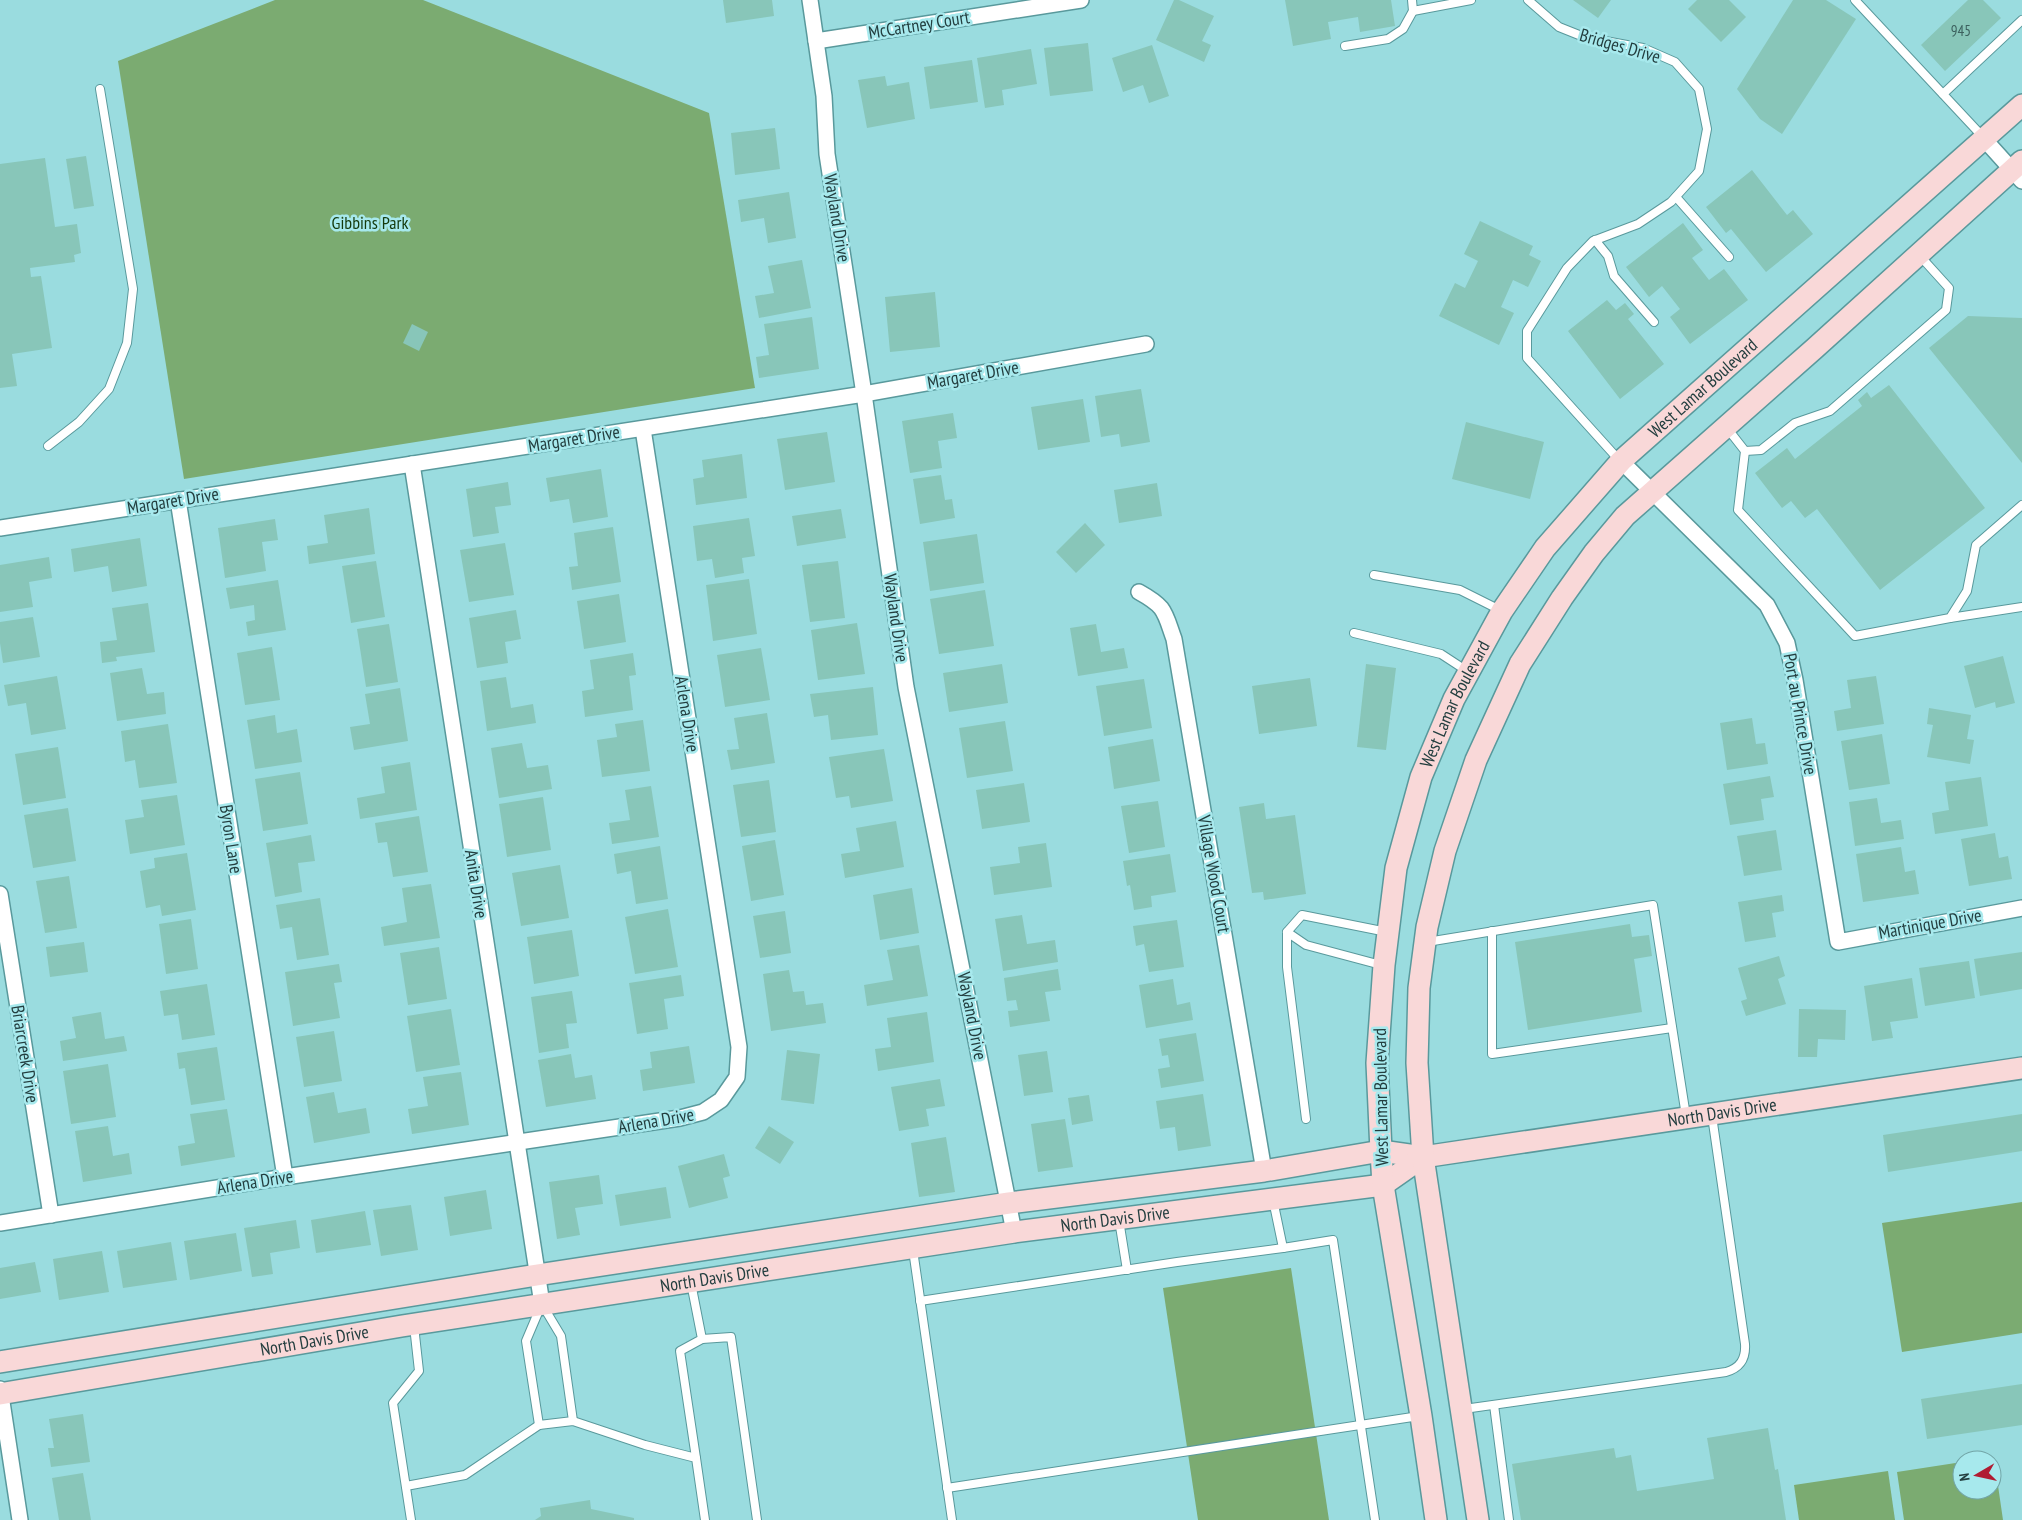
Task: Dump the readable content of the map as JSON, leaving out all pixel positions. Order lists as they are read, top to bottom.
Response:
{
  "streets": {
    "street": [
      "McCartney Court",
      "Wayland Drive",
      "Margaret Drive",
      "West Lamar Boulevard",
      "Arlena Drive",
      "Port au Prince Drive",
      "Byron Lane",
      "Village Wood Court",
      "Anita Drive",
      "Martinique Drive",
      "Briarcreek Drive",
      "North Davis Drive"
    ],
    "lane": ["Bridges Drive"]
  },
  "crossings": [
    ["McCartney Court", "Wayland Drive"],
    ["Bridges Drive", "West Lamar Boulevard"],
    ["Bridges Drive", "Port au Prince Drive"],
    ["Wayland Drive", "Margaret Drive"],
    ["Wayland Drive", "North Davis Drive"],
    ["Margaret Drive", "Arlena Drive"],
    ["Margaret Drive", "Byron Lane"],
    ["Margaret Drive", "Anita Drive"],
    ["West Lamar Boulevard", "Port au Prince Drive"],
    ["West Lamar Boulevard", "North Davis Drive"],
    ["Arlena Drive", "Byron Lane"],
    ["Arlena Drive", "Anita Drive"],
    ["Arlena Drive", "Briarcreek Drive"],
    ["Port au Prince Drive", "Martinique Drive"],
    ["Village Wood Court", "North Davis Drive"],
    ["Anita Drive", "North Davis Drive"]
  ],
  "parks": ["Gibbins Park"],
  "house_numbers": ["945"],
  "north": "left"
}
